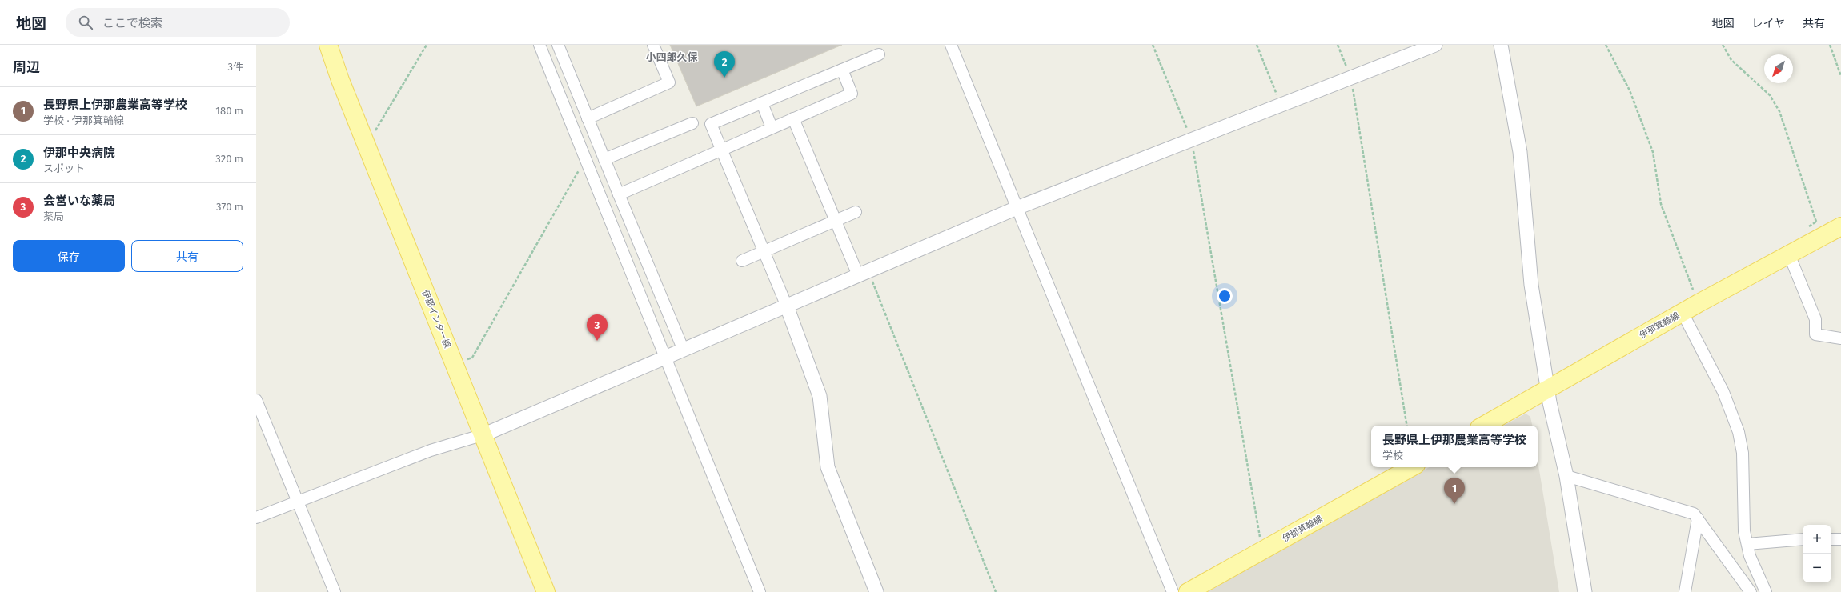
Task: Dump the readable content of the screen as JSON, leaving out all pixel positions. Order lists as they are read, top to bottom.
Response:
{
  "streets": {
    "main road": ["伊那インター線", "伊那箕輪線"]
  },
  "districts": ["小四郎久保"],
  "north": "bottom left",
  "page": {
    "header": "地図",
    "search": "ここで検索",
    "nav": ["地図", "レイヤ", "共有"],
    "heading": ["周辺", "3件"],
    "pins": ["2", "3", "1"],
    "list": [
      {
        "mark": "1",
        "name": "長野県上伊那農業高等学校",
        "note": "学校 · 伊那箕輪線",
        "value": "180 m"
      },
      {
        "mark": "2",
        "name": "伊那中央病院",
        "note": "スポット",
        "value": "320 m"
      },
      {
        "mark": "3",
        "name": "会営いな薬局",
        "note": "薬局",
        "value": "370 m"
      }
    ],
    "buttons": ["保存", "共有"],
    "popup": ["長野県上伊那農業高等学校", "学校"],
    "map_buttons": ["+", "−"]
  }
}
